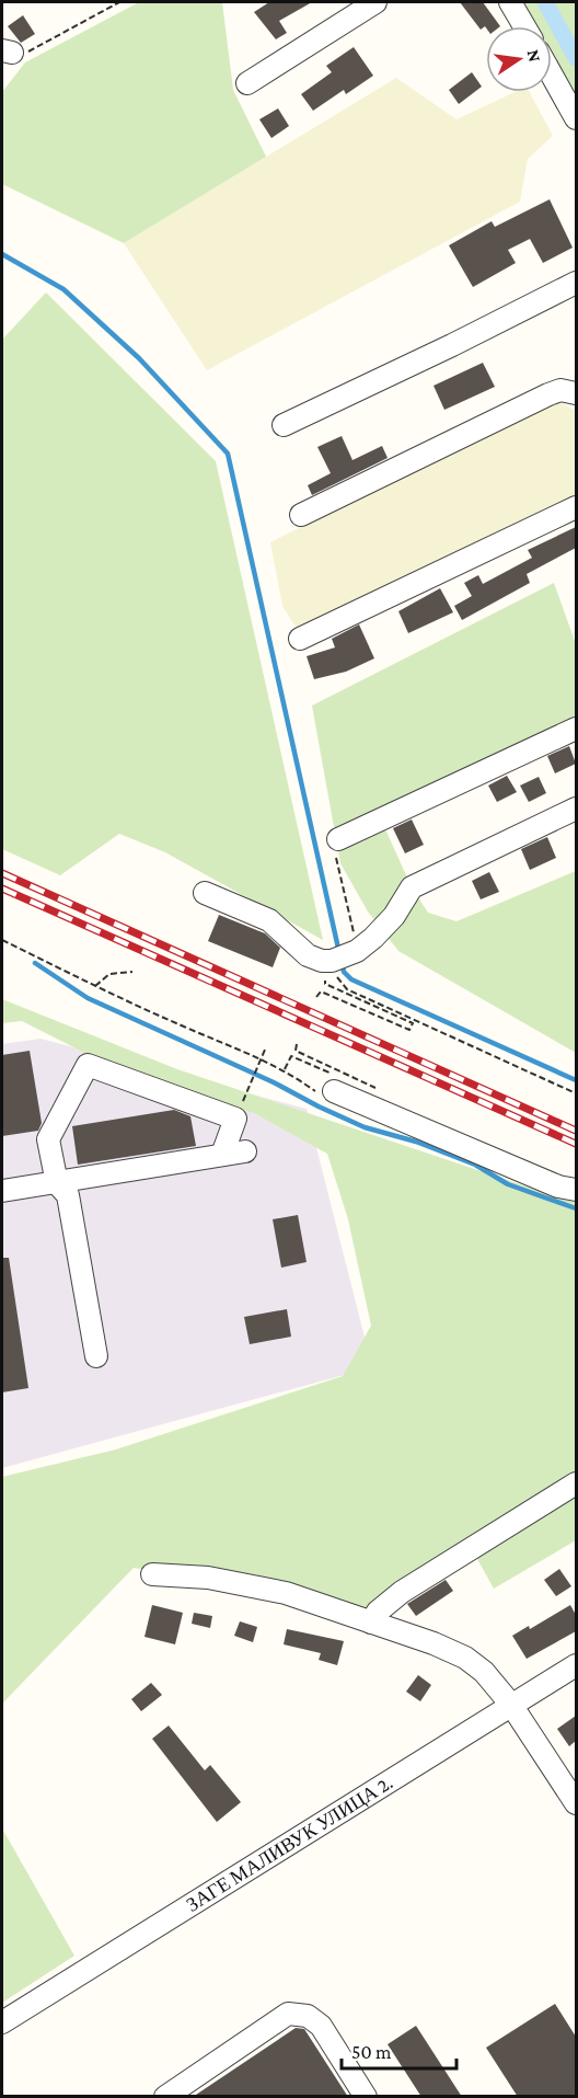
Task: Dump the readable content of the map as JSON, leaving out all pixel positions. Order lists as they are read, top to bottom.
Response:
{
  "streets": {
    "street": ["ЗАГЕ МАЛИВУК УЛИЦА 2."]
  },
  "scale_bar": "50 m",
  "north": "right"
}
